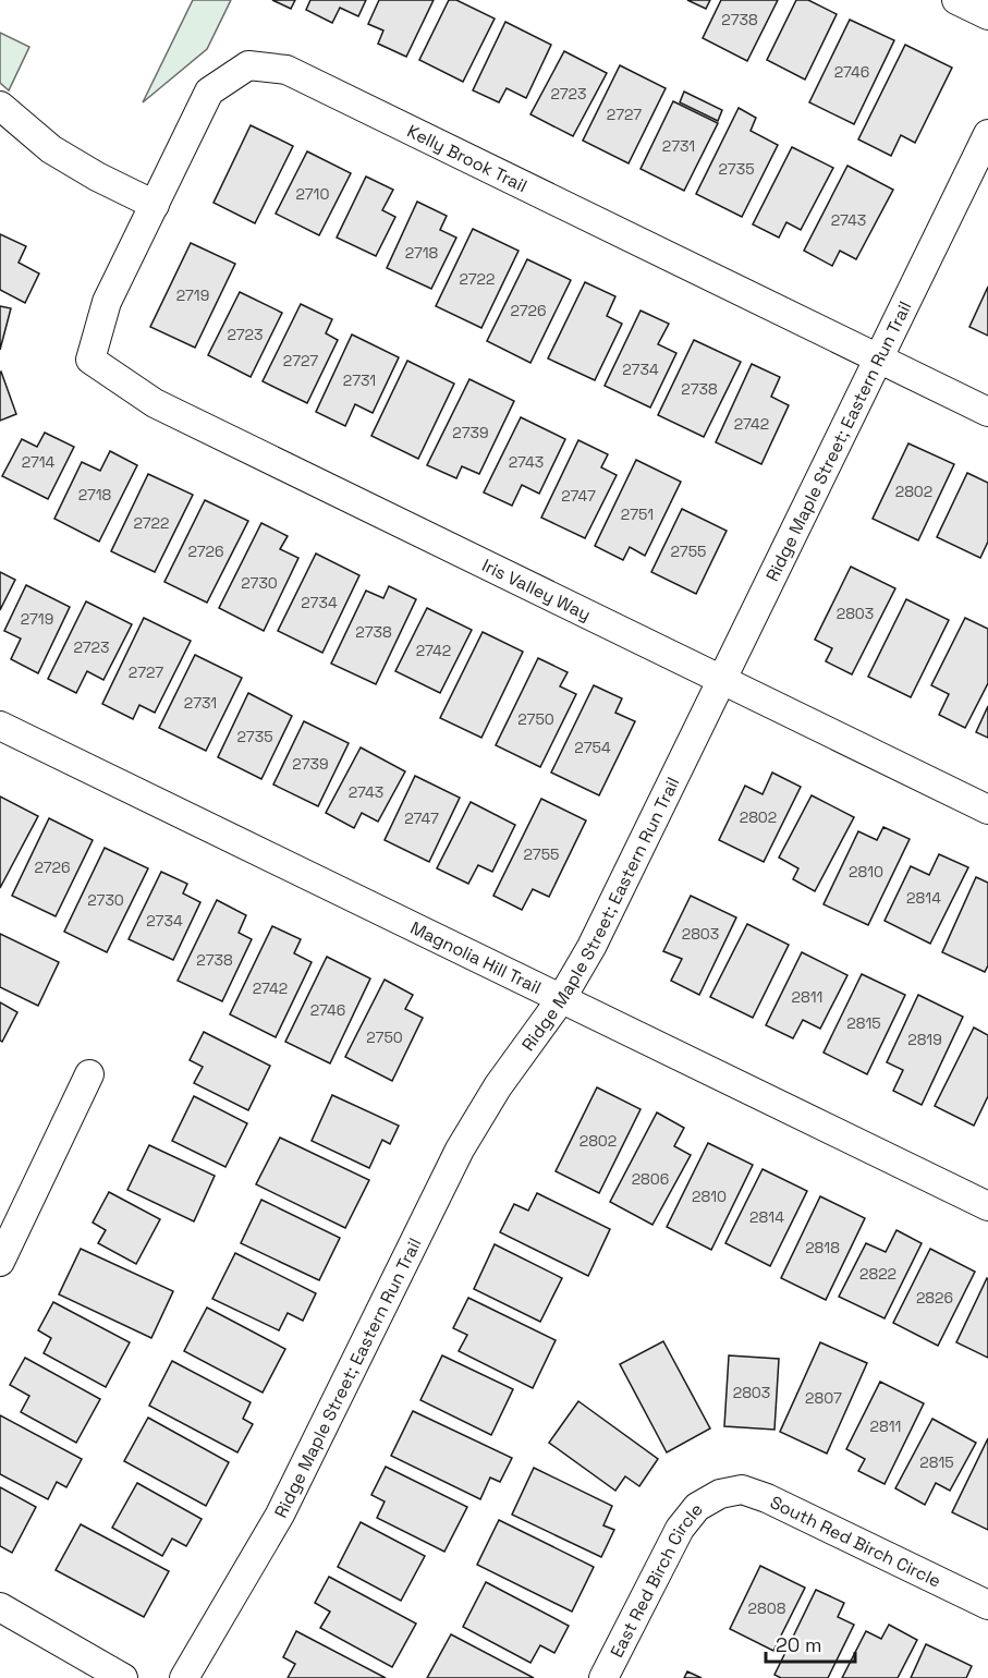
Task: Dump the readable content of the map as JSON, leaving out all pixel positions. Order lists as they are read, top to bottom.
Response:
{
  "streets": {
    "street": [
      "Kelly Brook Trail",
      "Ridge Maple Street; Eastern Run Trail",
      "Iris Valley Way",
      "Magnolia Hill Trail",
      "South Red Birch Circle",
      "East Red Birch Circle"
    ]
  },
  "crossings": [
    ["Kelly Brook Trail", "Ridge Maple Street; Eastern Run Trail"],
    ["Kelly Brook Trail", "Iris Valley Way"],
    ["Ridge Maple Street; Eastern Run Trail", "Iris Valley Way"],
    ["Ridge Maple Street; Eastern Run Trail", "Magnolia Hill Trail"],
    ["South Red Birch Circle", "East Red Birch Circle"]
  ],
  "house_numbers": [
    "2738",
    "2746",
    "2723",
    "2727",
    "2731",
    "2735",
    "2710",
    "2743",
    "2718",
    "2722",
    "2719",
    "2726",
    "2723",
    "2727",
    "2734",
    "2731",
    "2738",
    "2742",
    "2739",
    "2714",
    "2743",
    "2802",
    "2718",
    "2747",
    "2751",
    "2722",
    "2726",
    "2755",
    "2730",
    "2734",
    "2803",
    "2719",
    "2738",
    "2723",
    "2742",
    "2727",
    "2731",
    "2750",
    "2735",
    "2754",
    "2739",
    "2743",
    "2802",
    "2747",
    "2755",
    "2726",
    "2810",
    "2814",
    "2730",
    "2734",
    "2803",
    "2738",
    "2742",
    "2811",
    "2746",
    "2815",
    "2750",
    "2819",
    "2802",
    "2806",
    "2810",
    "2814",
    "2818",
    "2822",
    "2826",
    "2803",
    "2807",
    "2811",
    "2815",
    "2808"
  ],
  "scale_bar": "20 m"
}
